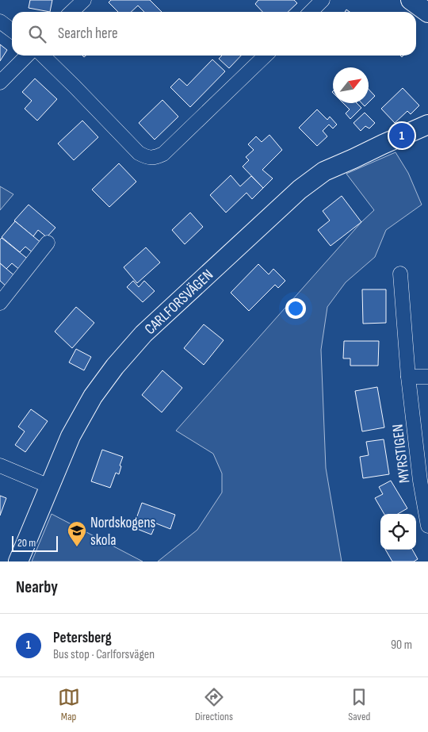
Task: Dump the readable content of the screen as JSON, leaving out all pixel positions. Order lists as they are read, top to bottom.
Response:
{
  "streets": {
    "street": ["CARLFORSVÄGEN", "MYRSTIGEN"]
  },
  "places": {
    "school or university": ["Nordskogens skola"]
  },
  "scale_bar": "20 m",
  "north": "top right",
  "page": {
    "search": "Search here",
    "pins": "1",
    "scale": "20 m",
    "heading": "Nearby",
    "list": [
      {
        "mark": "1",
        "name": "Petersberg",
        "note": "Bus stop · Carlforsvägen",
        "value": "90 m"
      }
    ],
    "nav": ["Map", "Directions", "Saved"]
  }
}
